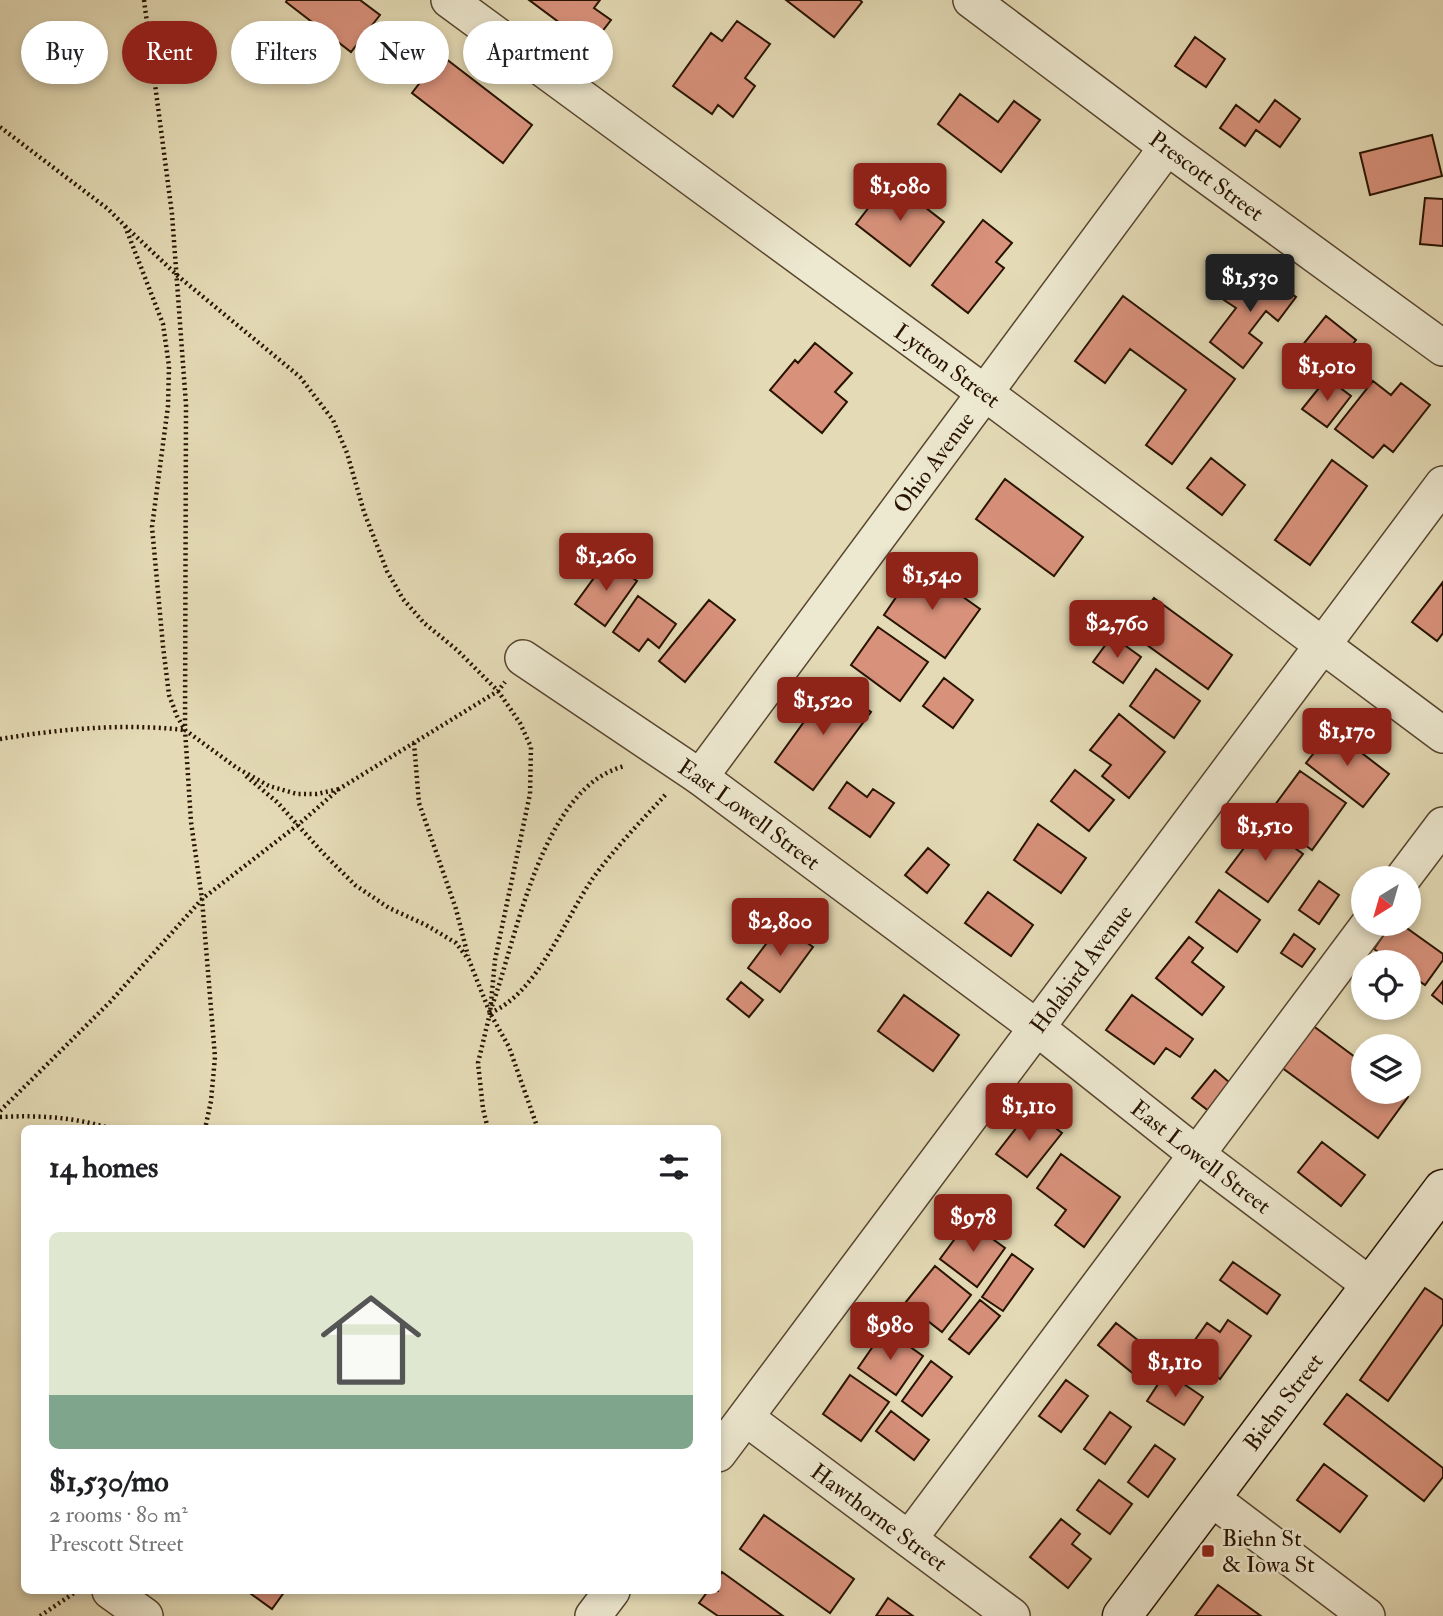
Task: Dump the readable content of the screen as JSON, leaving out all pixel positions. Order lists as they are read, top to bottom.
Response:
{
  "streets": {
    "street": [
      "Prescott Street",
      "Lytton Street",
      "Ohio Avenue",
      "East Lowell Street",
      "Holabird Avenue",
      "Biehn Street",
      "Hawthorne Street"
    ]
  },
  "crossings": [
    ["Prescott Street", "Ohio Avenue"],
    ["Lytton Street", "Ohio Avenue"],
    ["Lytton Street", "Holabird Avenue"],
    ["Ohio Avenue", "East Lowell Street"],
    ["East Lowell Street", "Holabird Avenue"],
    ["East Lowell Street", "Biehn Street"],
    ["Holabird Avenue", "Hawthorne Street"]
  ],
  "places": {
    "transit": ["Biehn St & Iowa St"]
  },
  "north": "bottom left",
  "page": {
    "chip": [
      "Buy",
      "Rent",
      "Filters",
      "New",
      "Apartment"
    ],
    "price": [
      "$1,080",
      "$1,530",
      "$1,010",
      "$1,260",
      "$1,540",
      "$2,760",
      "$1,520",
      "$1,170",
      "$1,510",
      "$2,800",
      "$1,110",
      "$978",
      "$980",
      "$1,110"
    ],
    "heading": "14 homes",
    "list": [
      {
        "name": "$1,530/mo",
        "note": "2 rooms · 80 m² · Prescott Street"
      }
    ]
  }
}
